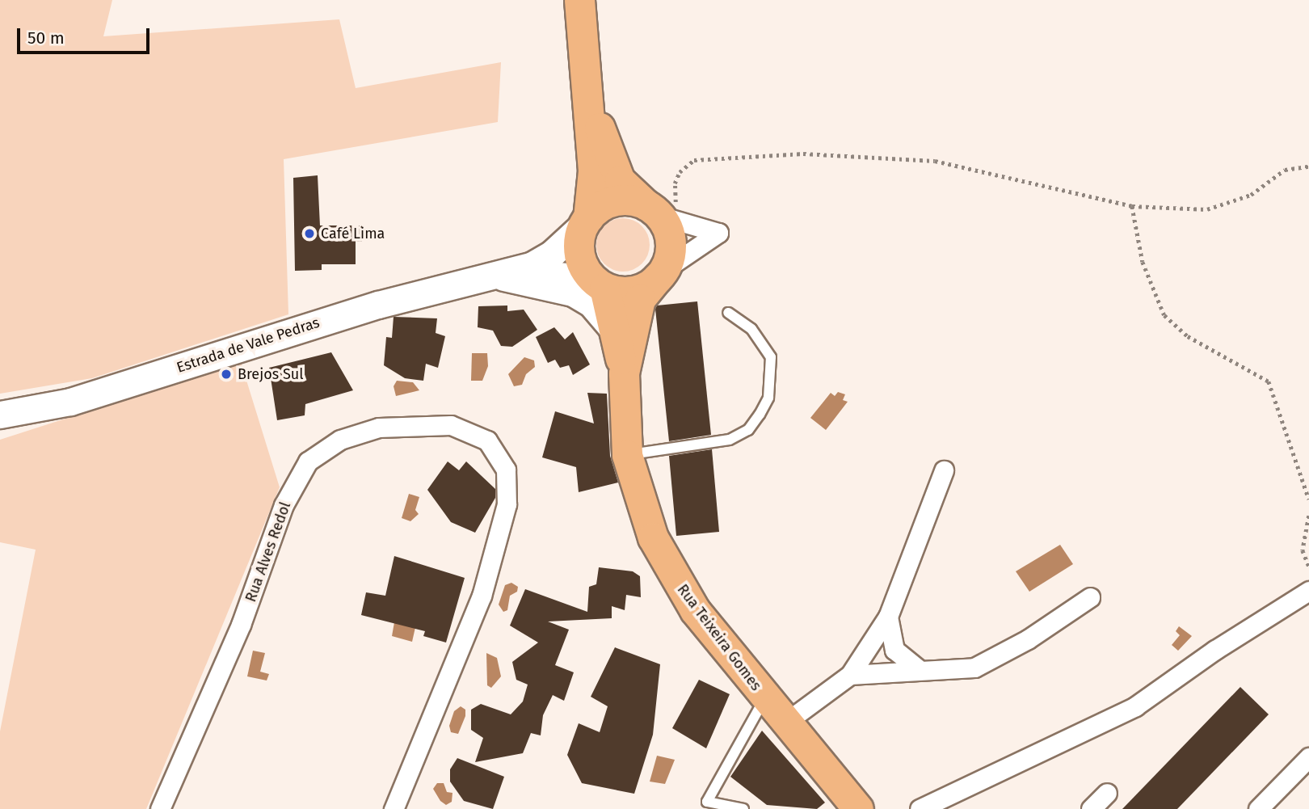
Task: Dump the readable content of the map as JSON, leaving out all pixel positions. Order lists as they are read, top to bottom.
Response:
{
  "streets": {
    "main road": ["Estrada de Vale Pedras", "Rua Teixeira Gomes"],
    "street": ["Rua Alves Redol"]
  },
  "crossings": [
    ["Estrada de Vale Pedras", "Rua Teixeira Gomes"]
  ],
  "places": ["Café Lima", "Brejos Sul"],
  "scale_bar": "50 m"
}
